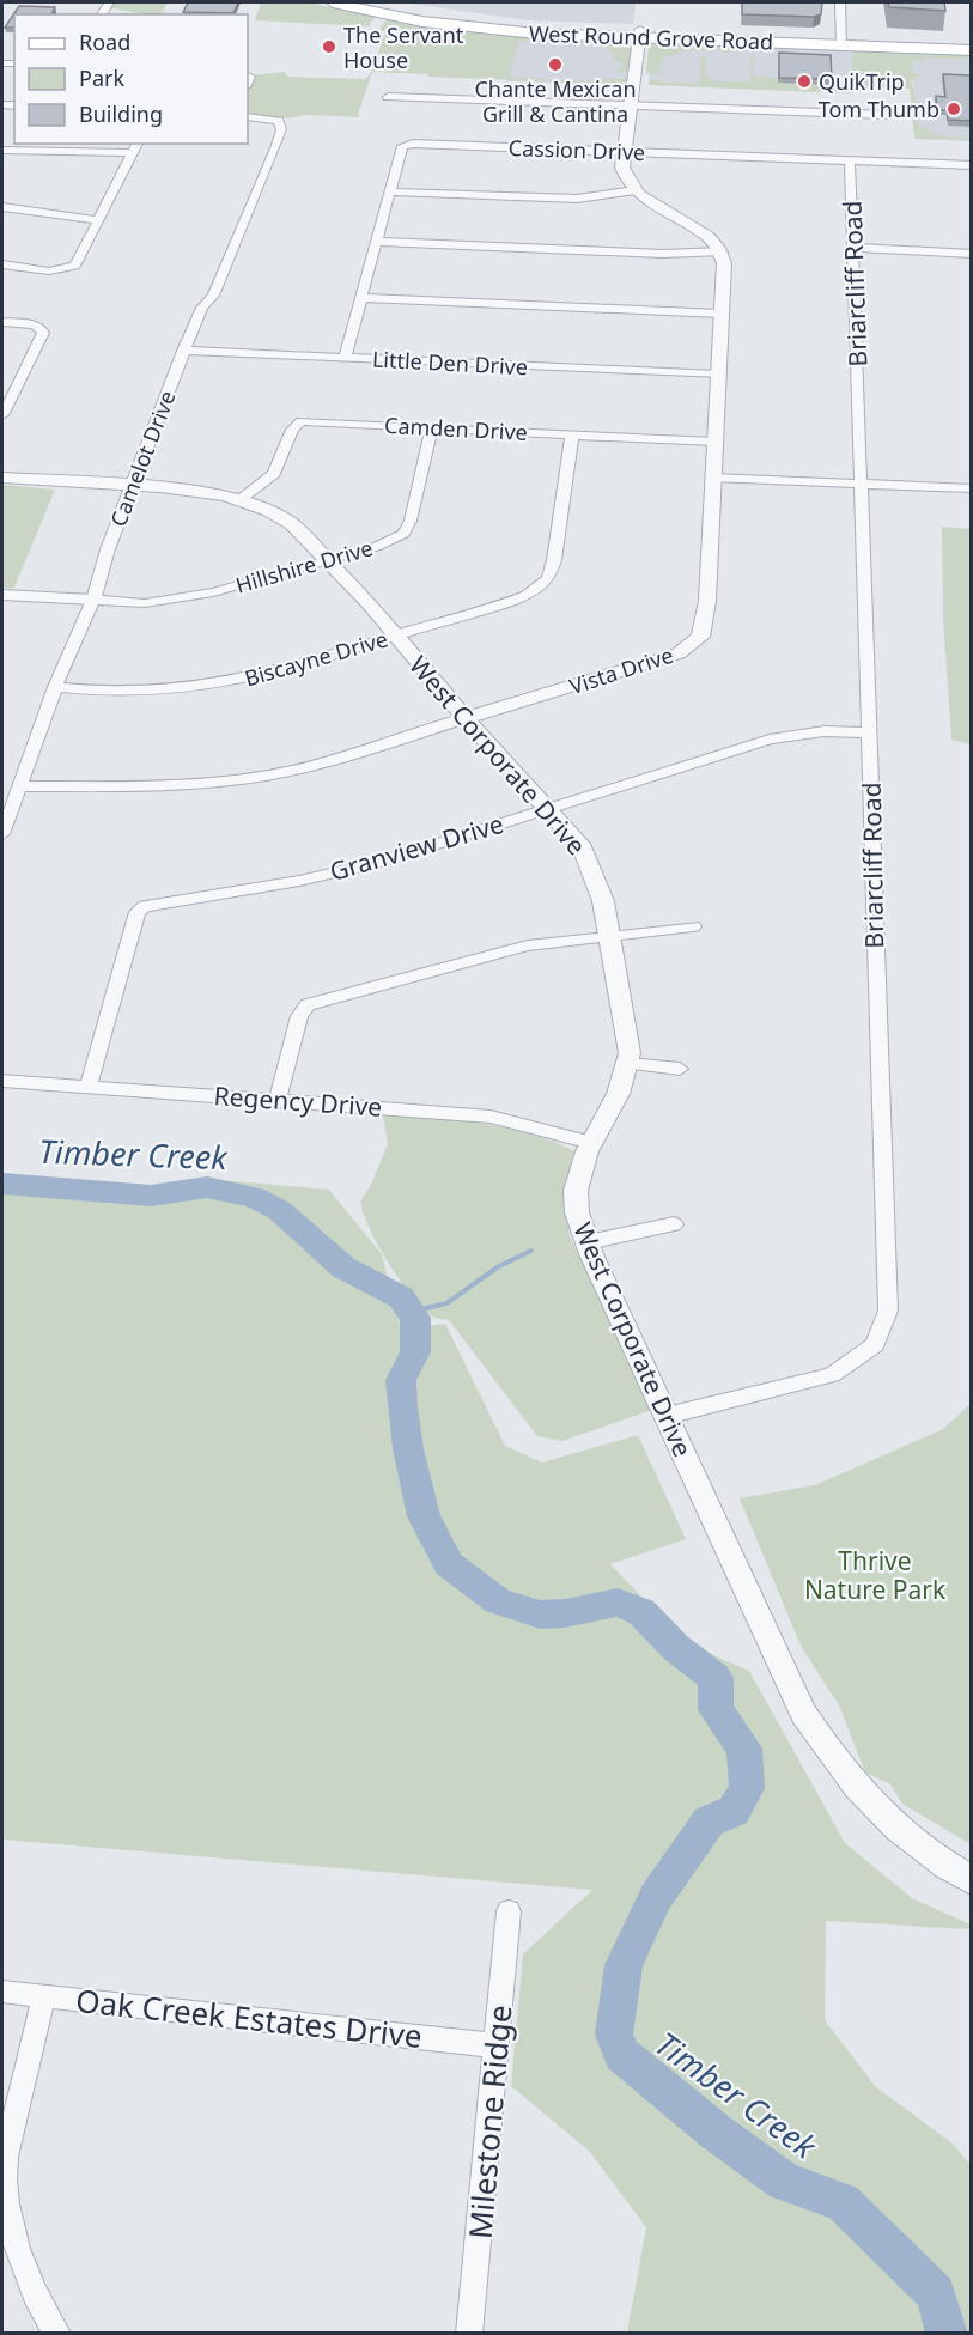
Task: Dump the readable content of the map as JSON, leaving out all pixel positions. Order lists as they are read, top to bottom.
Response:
{
  "streets": {
    "main road": ["West Round Grove Road"],
    "street": [
      "Cassion Drive",
      "Briarcliff Road",
      "Little Den Drive",
      "Camden Drive",
      "Camelot Drive",
      "Hillshire Drive",
      "Biscayne Drive",
      "Vista Drive",
      "West Corporate Drive",
      "Granview Drive",
      "Regency Drive",
      "Oak Creek Estates Drive",
      "Milestone Ridge"
    ]
  },
  "crossings": [
    ["Cassion Drive", "Briarcliff Road"],
    ["Cassion Drive", "Little Den Drive"],
    ["Briarcliff Road", "West Corporate Drive"],
    ["Briarcliff Road", "Granview Drive"],
    ["Little Den Drive", "Camelot Drive"],
    ["Little Den Drive", "Vista Drive"],
    ["Camden Drive", "Hillshire Drive"],
    ["Camden Drive", "Biscayne Drive"],
    ["Camden Drive", "Vista Drive"],
    ["Camden Drive", "West Corporate Drive"],
    ["Camelot Drive", "Hillshire Drive"],
    ["Camelot Drive", "Biscayne Drive"],
    ["Camelot Drive", "Vista Drive"],
    ["Camelot Drive", "West Corporate Drive"],
    ["Hillshire Drive", "West Corporate Drive"],
    ["Biscayne Drive", "West Corporate Drive"],
    ["Vista Drive", "West Corporate Drive"],
    ["West Corporate Drive", "Granview Drive"],
    ["West Corporate Drive", "Regency Drive"],
    ["Granview Drive", "Regency Drive"],
    ["Oak Creek Estates Drive", "Milestone Ridge"]
  ],
  "water": ["Timber Creek"],
  "parks": ["Thrive Nature Park"],
  "places": [
    "The Servant House",
    "Chante Mexican Grill & Cantina",
    "QuikTrip",
    "Tom Thumb"
  ],
  "legend": ["Road", "Park", "Building"]
}
